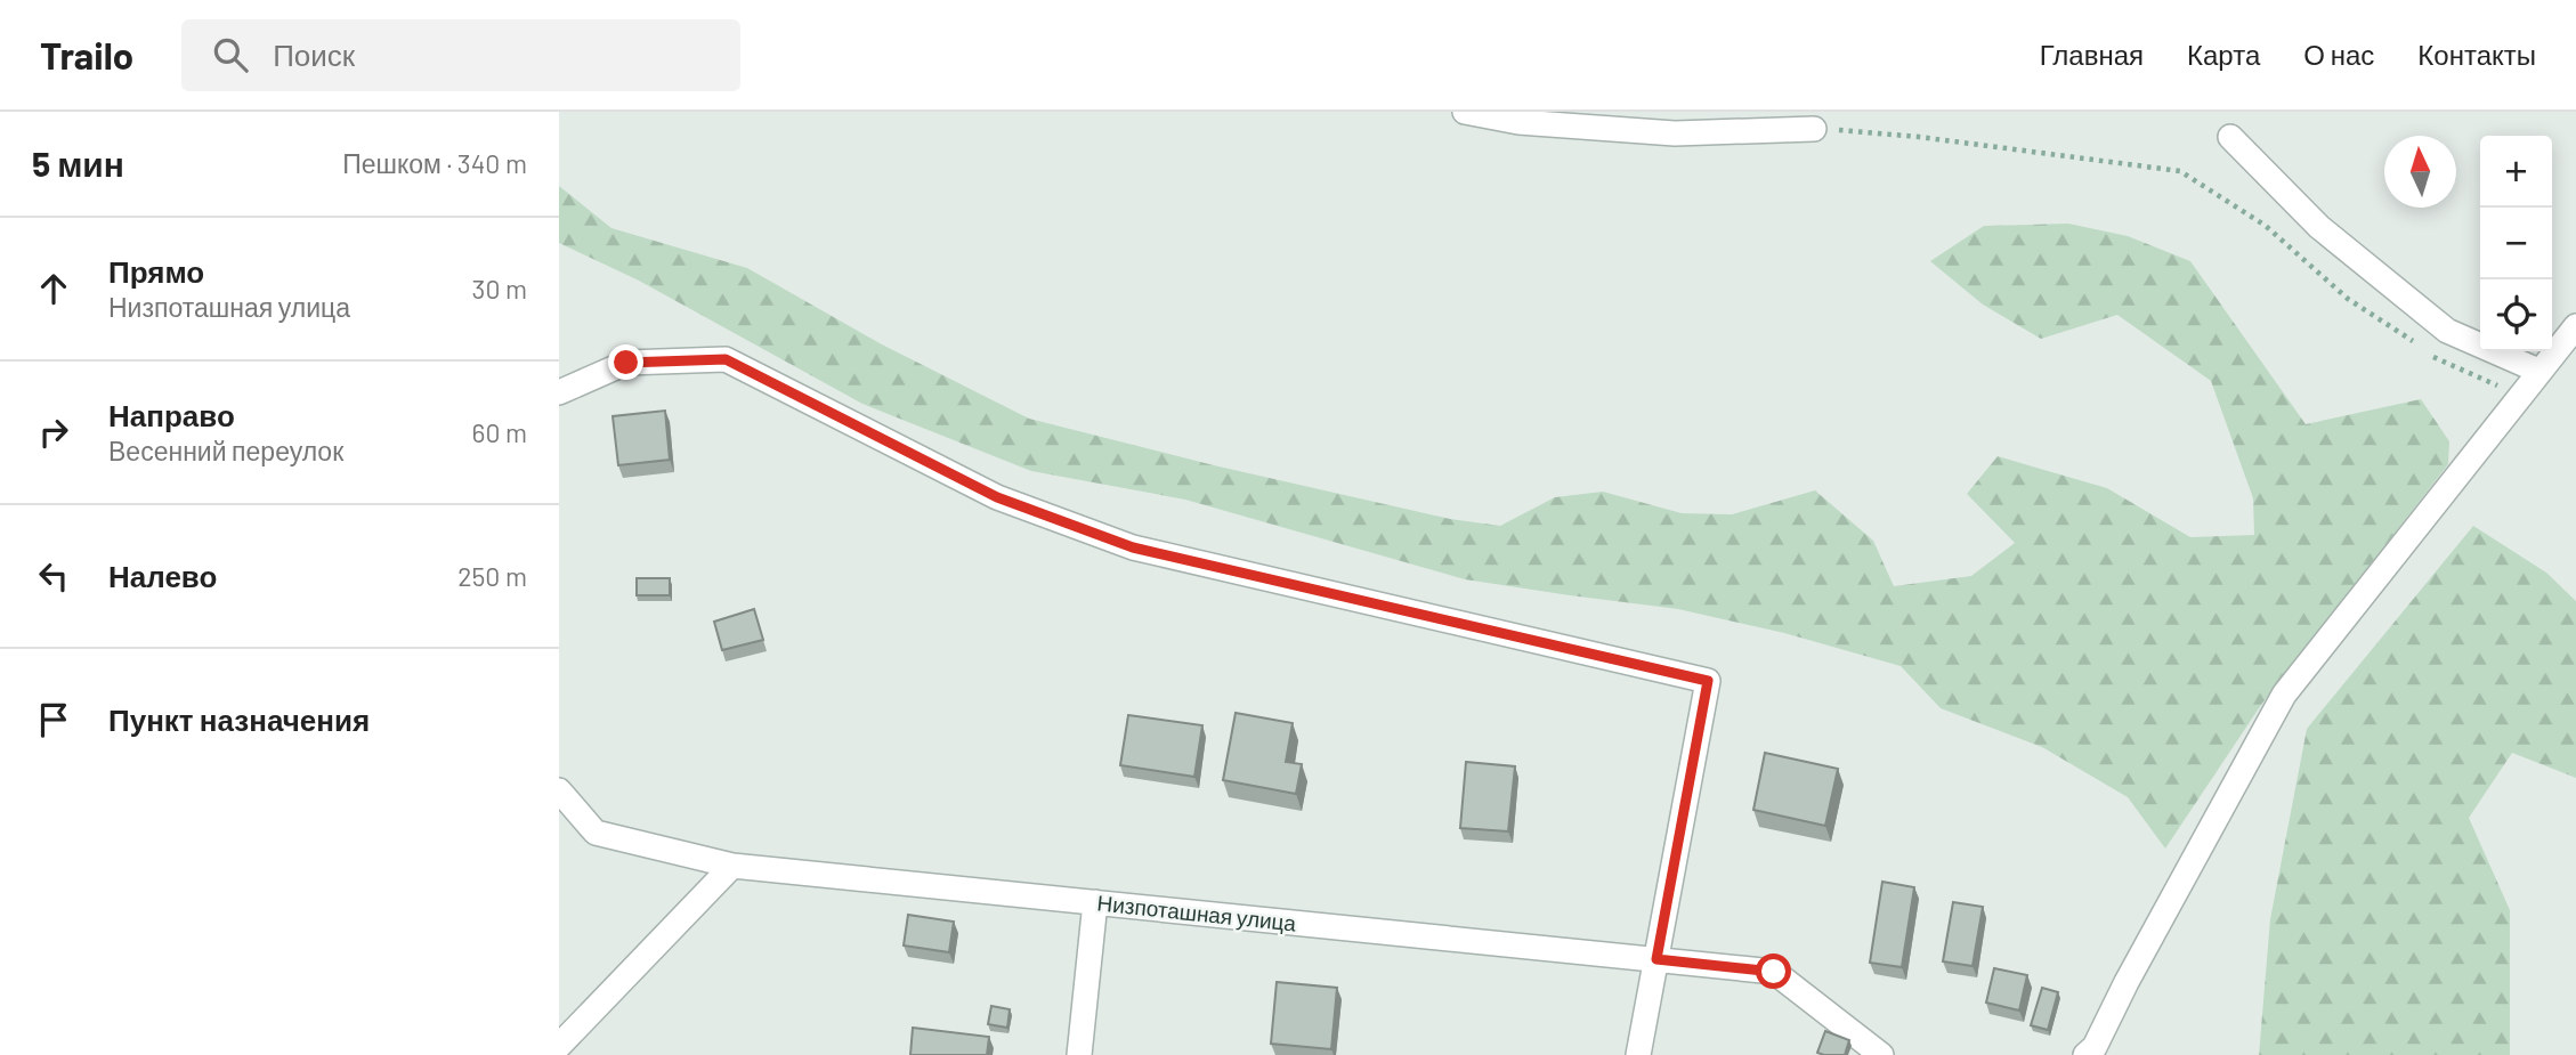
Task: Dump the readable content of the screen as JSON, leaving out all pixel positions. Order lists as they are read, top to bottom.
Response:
{
  "streets": {
    "street": ["Низпоташная улица"]
  },
  "north": "top",
  "page": {
    "header": "Trailo",
    "search": "Поиск",
    "nav": [
      "Главная",
      "Карта",
      "О нас",
      "Контакты"
    ],
    "heading": ["5 мин", "Пешком · 340 m"],
    "map_buttons": ["+", "−"],
    "list": [
      ["Прямо", "Низпоташная улица", "30 m"],
      ["Направо", "Весенний переулок", "60 m"],
      ["Налево", "250 m"],
      "Пункт назначения"
    ]
  }
}
